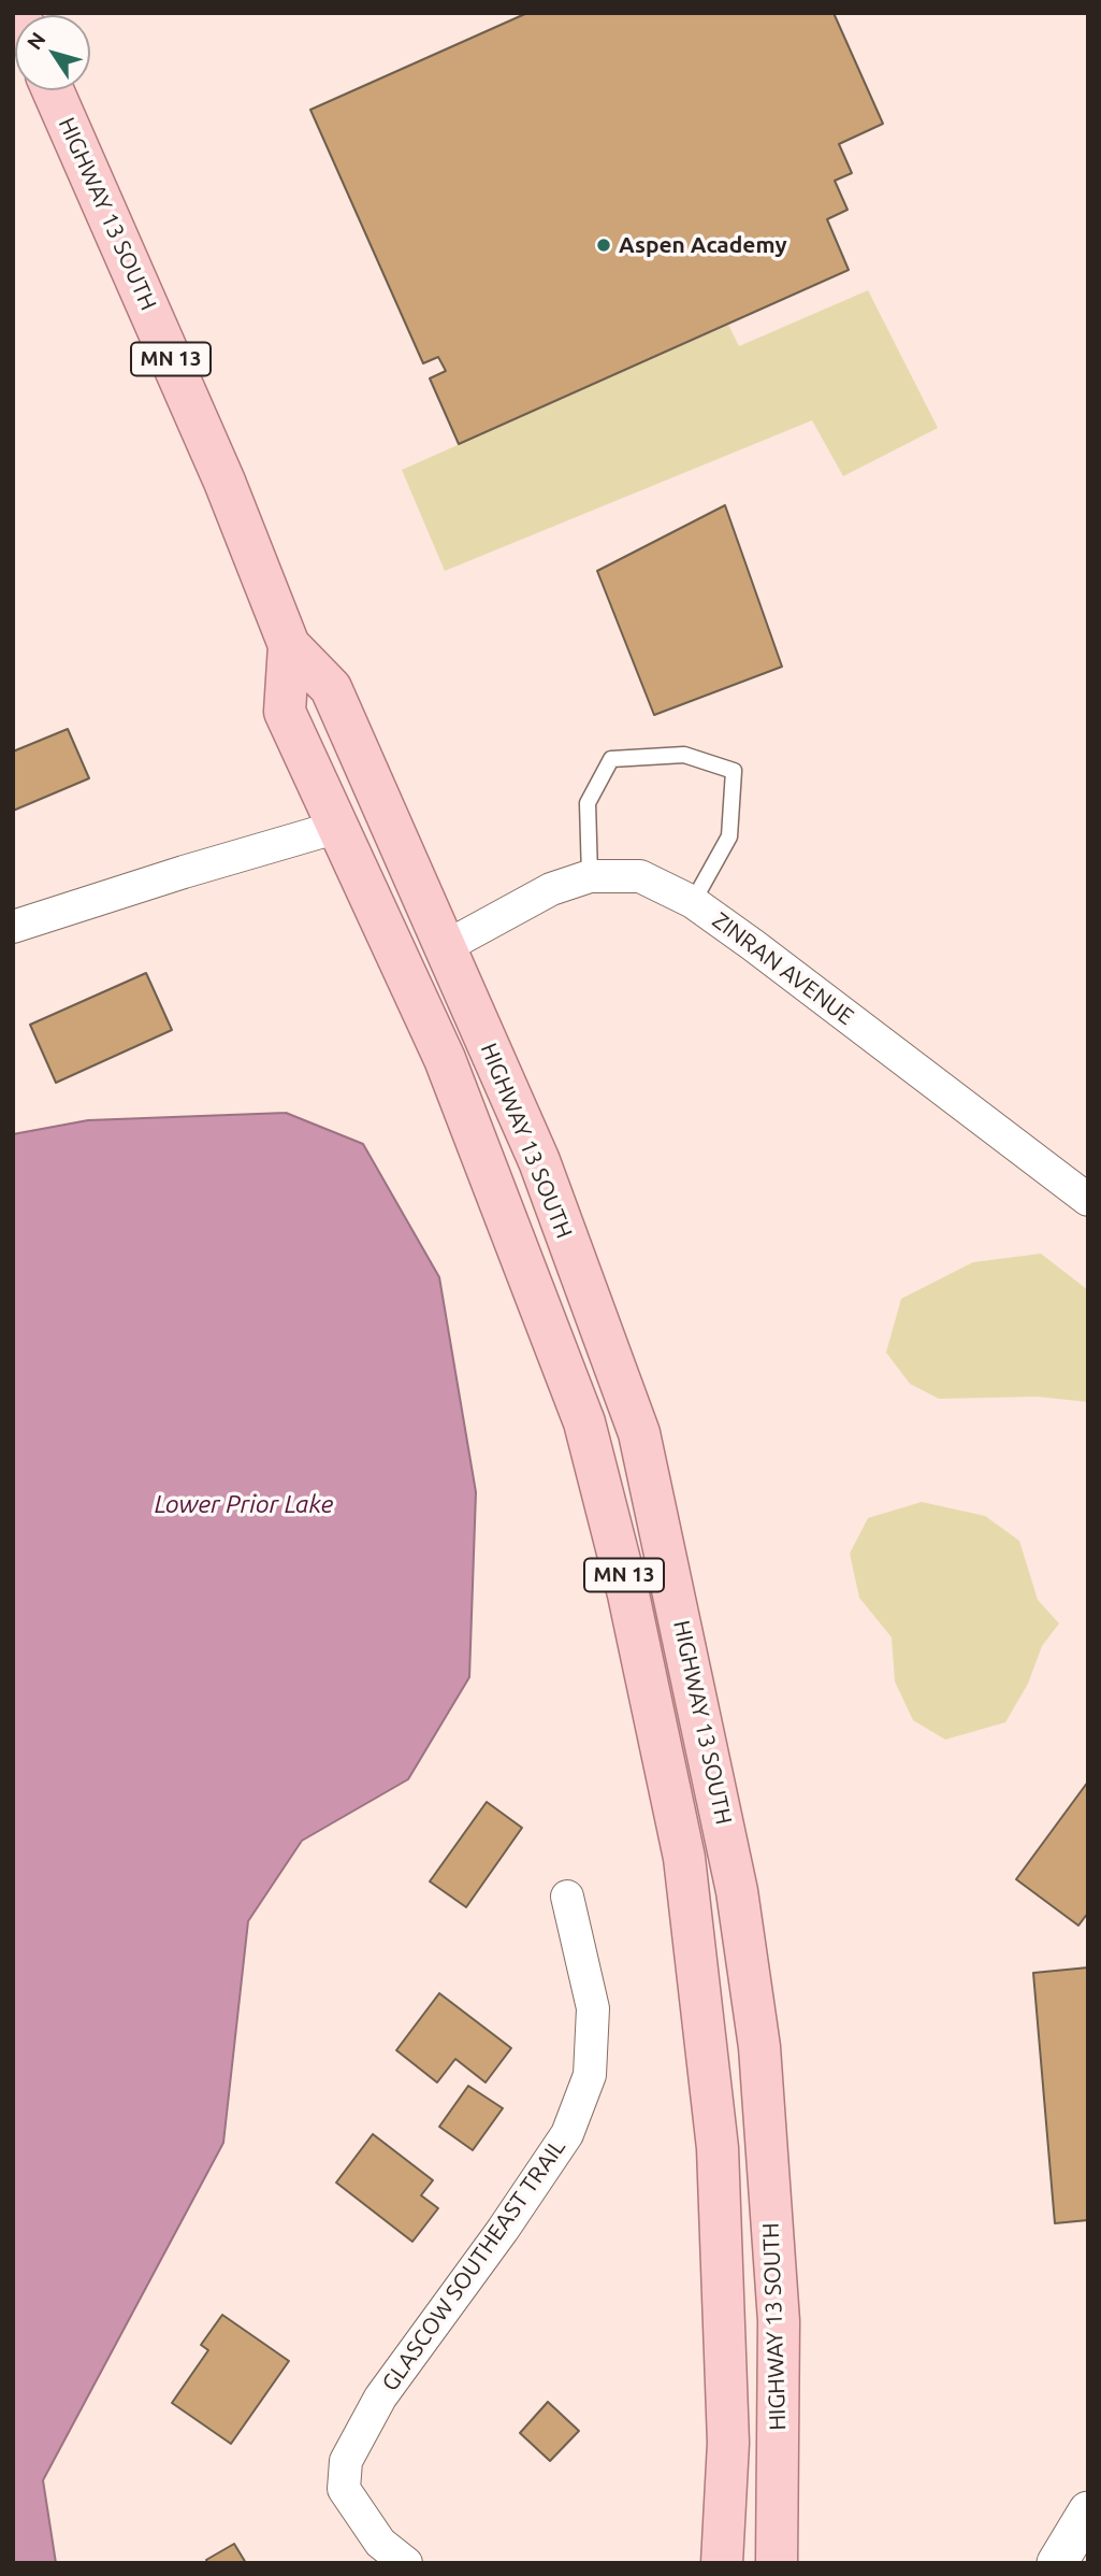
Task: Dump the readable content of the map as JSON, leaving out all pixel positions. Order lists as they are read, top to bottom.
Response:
{
  "streets": {
    "main road": ["HIGHWAY 13 SOUTH", "MN 13"],
    "street": ["ZINRAN AVENUE", "GLASCOW SOUTHEAST TRAIL"]
  },
  "crossings": [
    ["HIGHWAY 13 SOUTH", "ZINRAN AVENUE"]
  ],
  "water": ["Lower Prior Lake"],
  "places": ["Aspen Academy"],
  "north": "top left"
}
